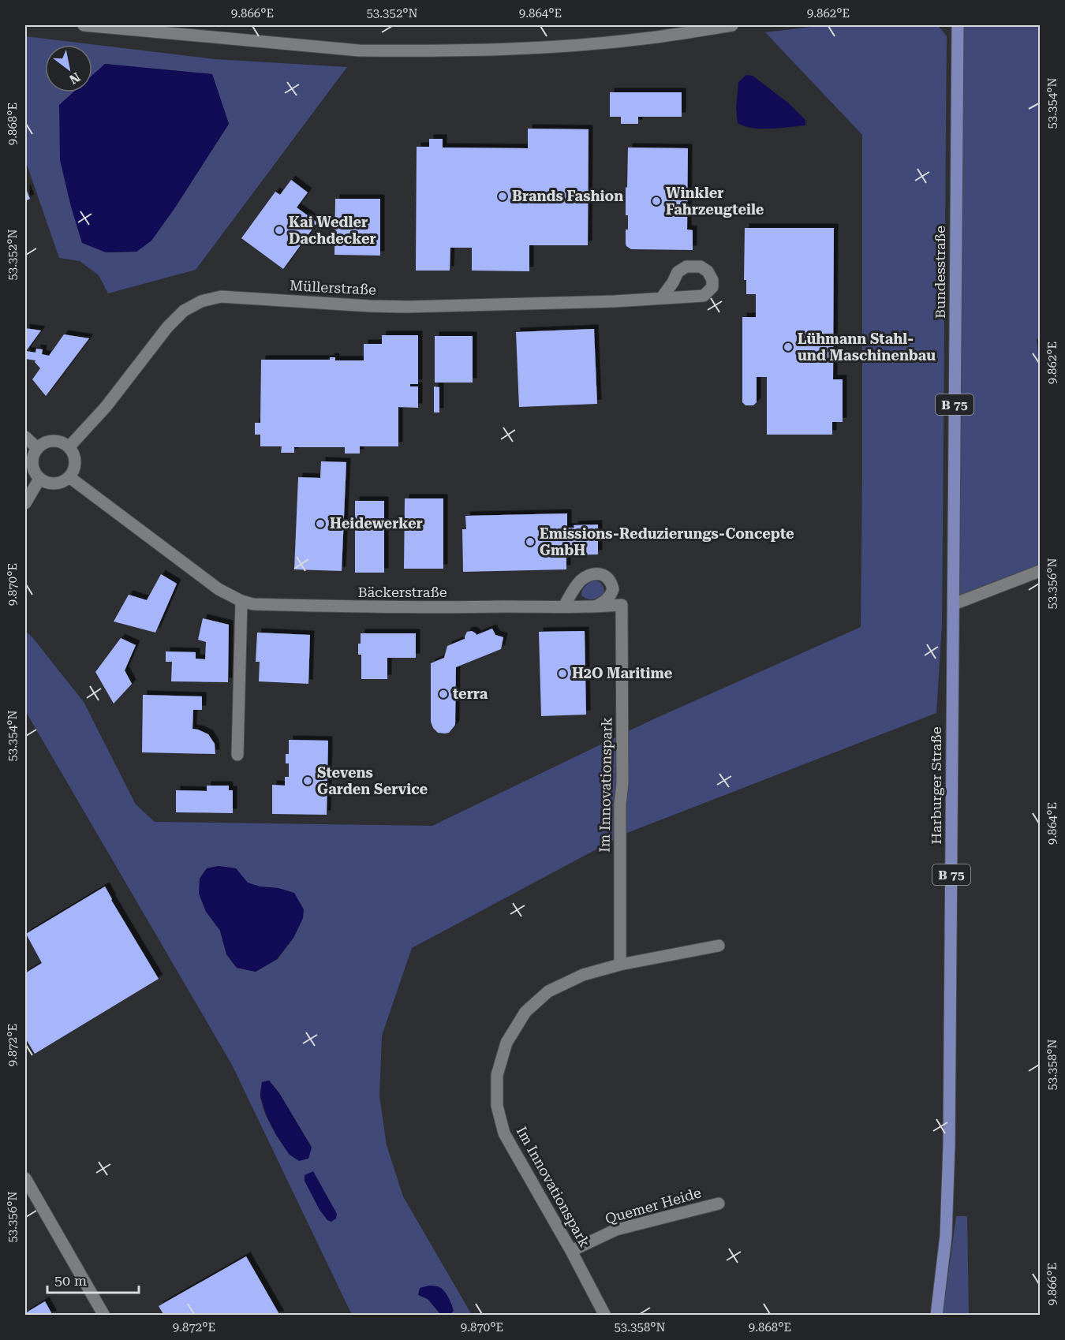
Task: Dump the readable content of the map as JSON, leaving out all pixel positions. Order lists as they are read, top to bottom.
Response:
{
  "streets": {
    "main road": ["Bundesstraße", "B 75", "Harburger Straße"],
    "street": [
      "Müllerstraße",
      "Bäckerstraße",
      "Im Innovationspark",
      "Quemer Heide"
    ]
  },
  "crossings": [
    ["Bundesstraße", "Harburger Straße"],
    ["Müllerstraße", "Bäckerstraße"],
    ["Bäckerstraße", "Im Innovationspark"],
    ["Im Innovationspark", "Quemer Heide"]
  ],
  "places": [
    "Brands Fashion",
    "Winkler Fahrzeugteile",
    "Kai Wedler Dachdecker",
    "Lühmann Stahl- und Maschinenbau",
    "Heidewerker",
    "Emissions-Reduzierungs-Concepte GmbH",
    "H2O Maritime",
    "terra",
    "Stevens Garden Service"
  ],
  "scale_bar": "50 m",
  "north": "bottom right",
  "coordinates": [
    "9.866°E",
    "53.352°N",
    "9.864°E",
    "9.862°E",
    "53.354°N",
    "9.868°E",
    "53.356°N",
    "9.870°E",
    "9.872°E",
    "53.358°N"
  ]
}
